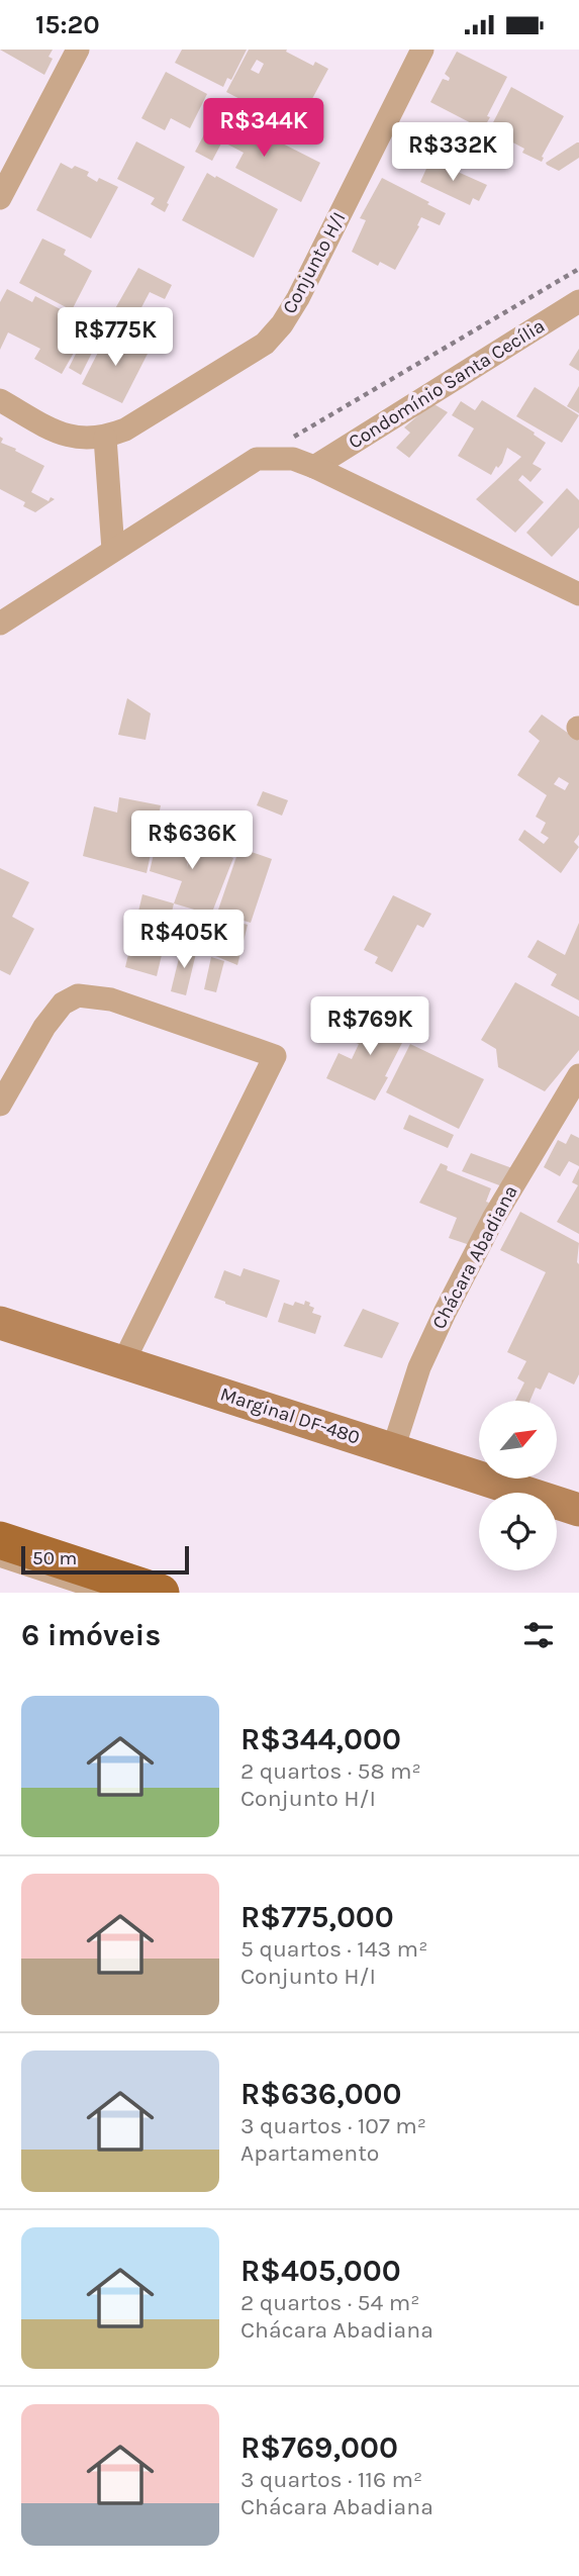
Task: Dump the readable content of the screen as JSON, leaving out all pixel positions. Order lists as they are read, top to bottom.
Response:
{
  "streets": {
    "street": [
      "Conjunto H/I",
      "Condomínio Santa Cecília",
      "Chácara Abadiana",
      "Marginal DF-480"
    ]
  },
  "crossings": [
    ["Chácara Abadiana", "Marginal DF-480"]
  ],
  "scale_bar": "50 m",
  "north": "top right",
  "page": {
    "status": "15:20",
    "price": [
      "R$344K",
      "R$332K",
      "R$775K",
      "R$636K",
      "R$405K",
      "R$769K"
    ],
    "scale": "50 m",
    "heading": "6 imóveis",
    "list": [
      {
        "name": "R$344,000",
        "note": "2 quartos · 58 m² · Conjunto H/I"
      },
      {
        "name": "R$775,000",
        "note": "5 quartos · 143 m² · Conjunto H/I"
      },
      {
        "name": "R$636,000",
        "note": "3 quartos · 107 m² · Apartamento"
      },
      {
        "name": "R$405,000",
        "note": "2 quartos · 54 m² · Chácara Abadiana"
      },
      {
        "name": "R$769,000",
        "note": "3 quartos · 116 m² · Chácara Abadiana"
      }
    ]
  }
}
